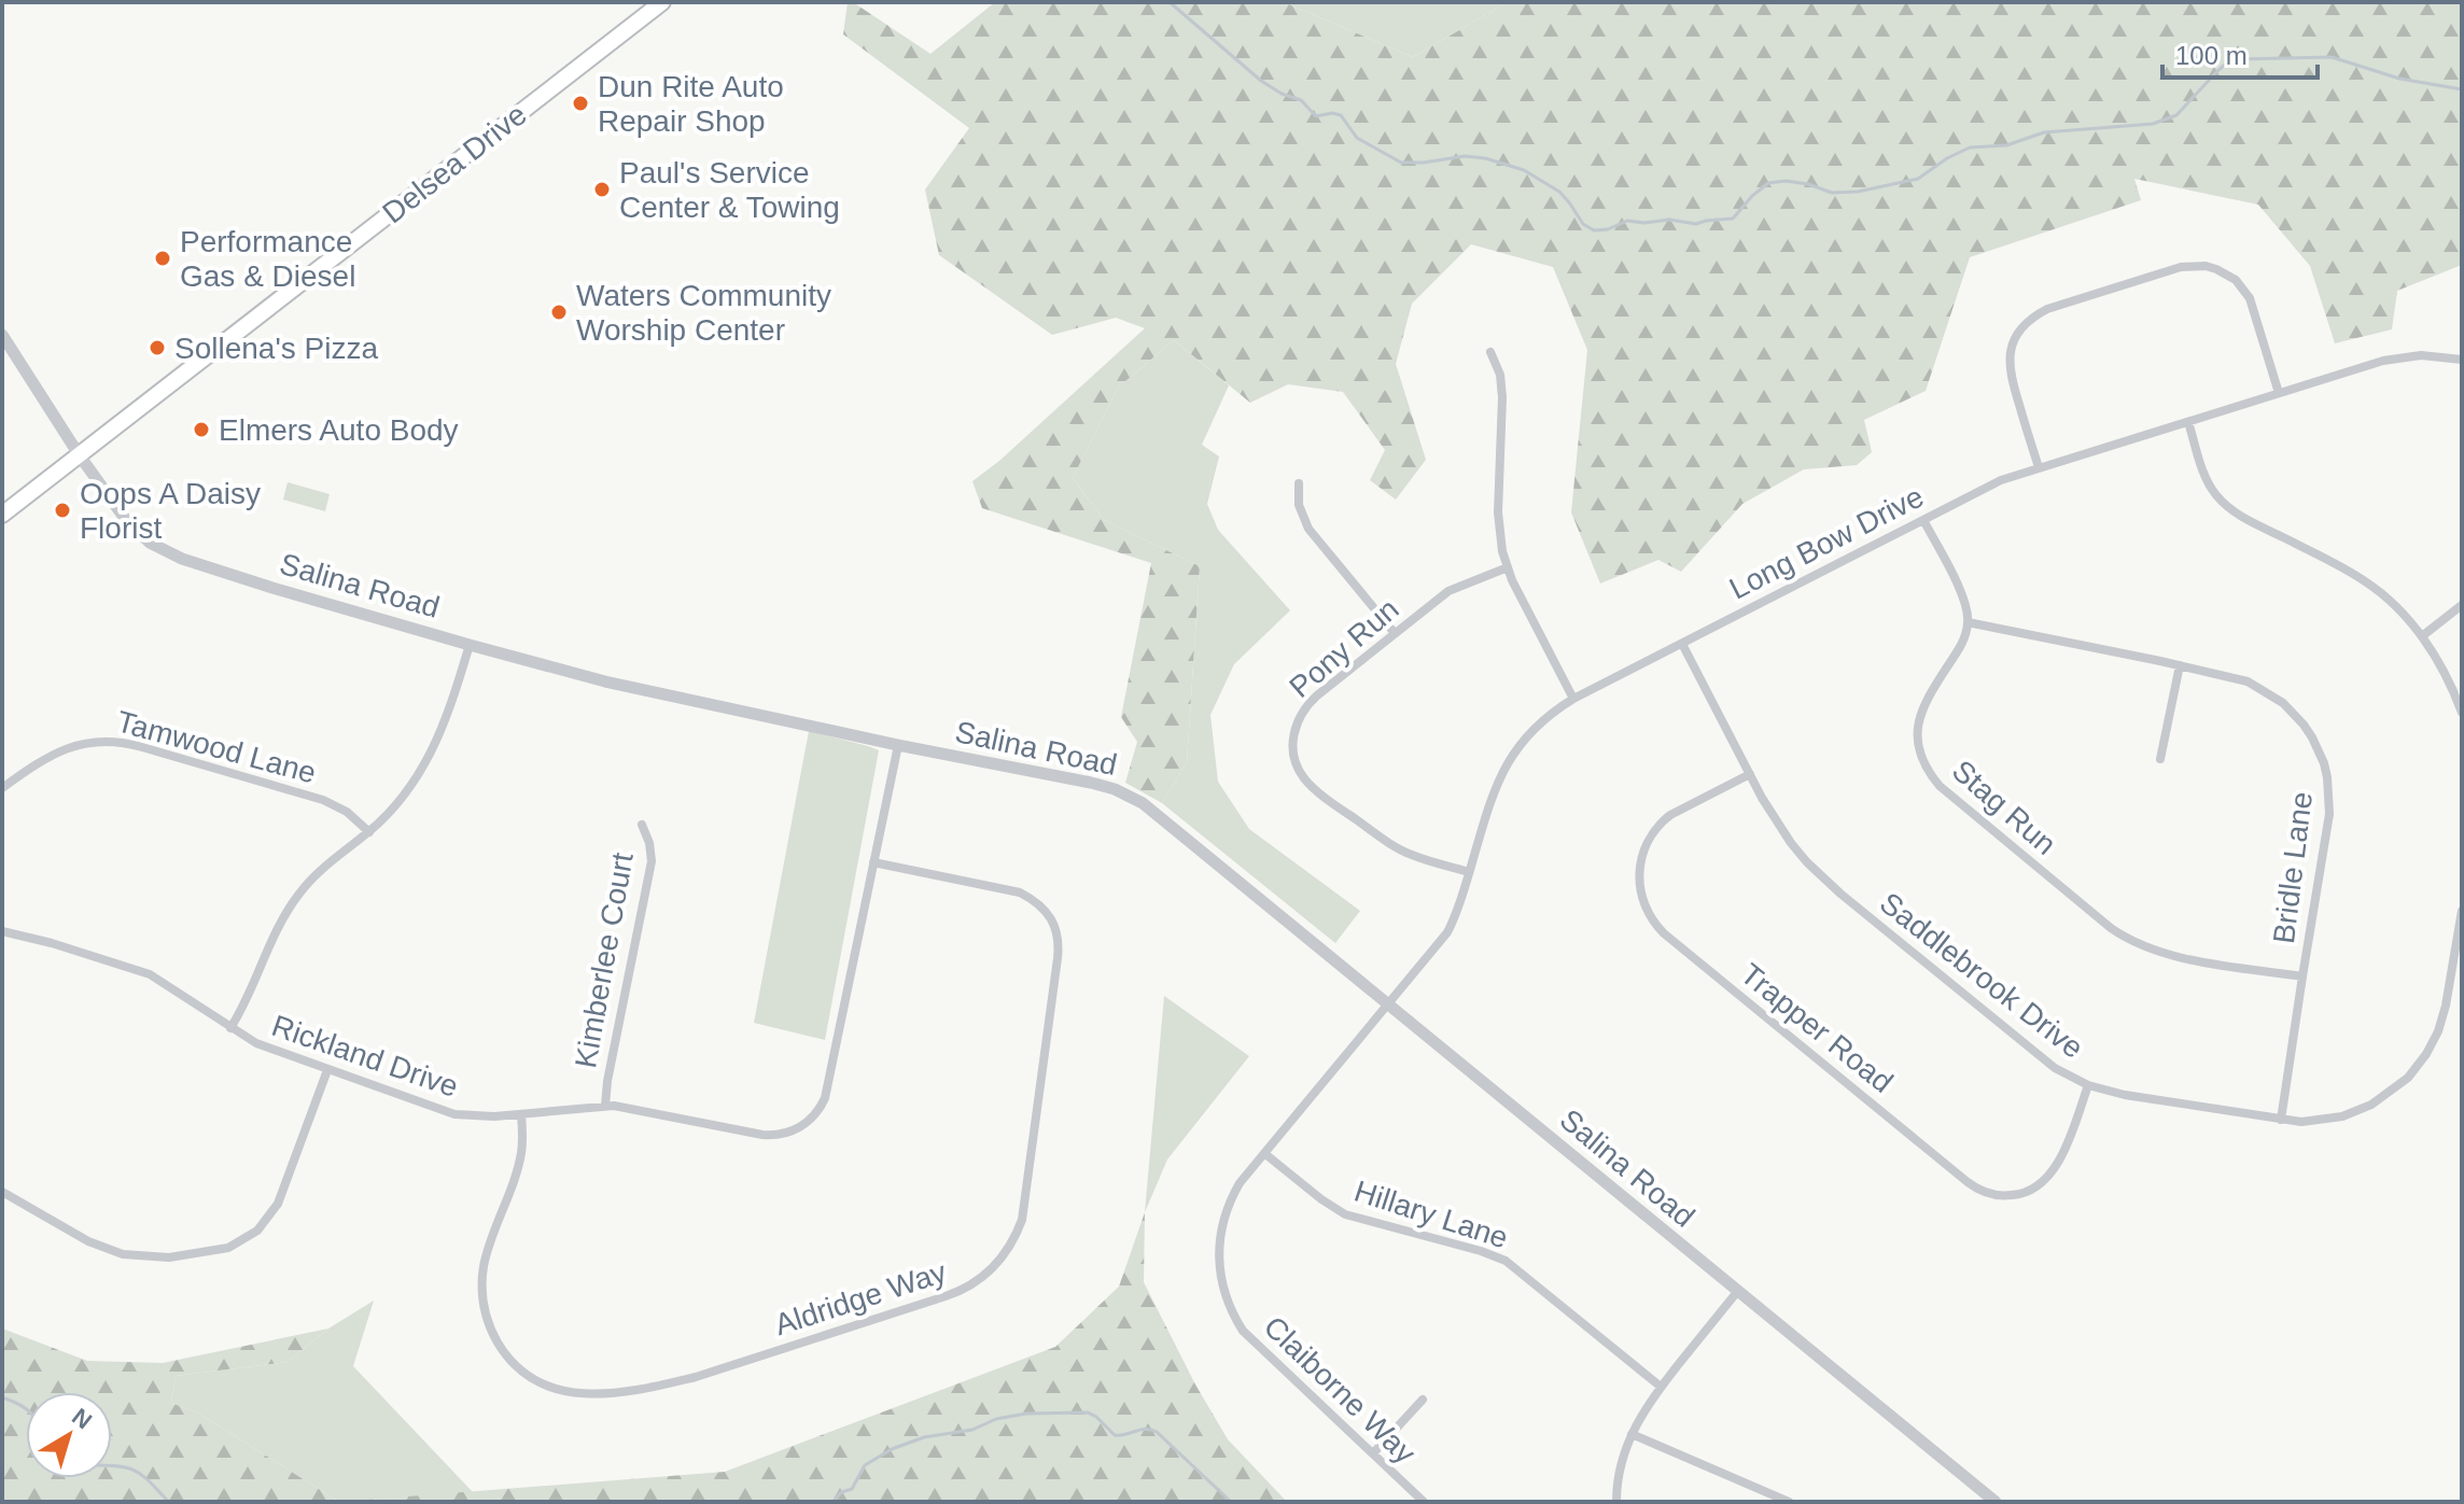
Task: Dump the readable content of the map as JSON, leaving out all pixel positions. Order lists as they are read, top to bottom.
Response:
{
  "streets": {
    "main road": ["Delsea Drive"],
    "street": [
      "Long Bow Drive",
      "Salina Road",
      "Pony Run",
      "Tamwood Lane",
      "Stag Run",
      "Bridle Lane",
      "Kimberlee Court",
      "Saddlebrook Drive",
      "Trapper Road",
      "Rickland Drive",
      "Hillary Lane",
      "Aldridge Way",
      "Claiborne Way"
    ]
  },
  "crossings": [
    ["Delsea Drive", "Salina Road"],
    ["Long Bow Drive", "Salina Road"],
    ["Long Bow Drive", "Pony Run"],
    ["Long Bow Drive", "Saddlebrook Drive"],
    ["Long Bow Drive", "Claiborne Way"],
    ["Salina Road", "Rickland Drive"],
    ["Salina Road", "Claiborne Way"],
    ["Stag Run", "Bridle Lane"],
    ["Bridle Lane", "Saddlebrook Drive"],
    ["Kimberlee Court", "Rickland Drive"],
    ["Saddlebrook Drive", "Trapper Road"],
    ["Rickland Drive", "Aldridge Way"],
    ["Hillary Lane", "Claiborne Way"]
  ],
  "places": [
    "Dun Rite Auto Repair Shop",
    "Paul's Service Center & Towing",
    "Performance Gas & Diesel",
    "Waters Community Worship Center",
    "Sollena's Pizza",
    "Elmers Auto Body",
    "Oops A Daisy Florist"
  ],
  "scale_bar": "100 m",
  "north": "top right"
}
